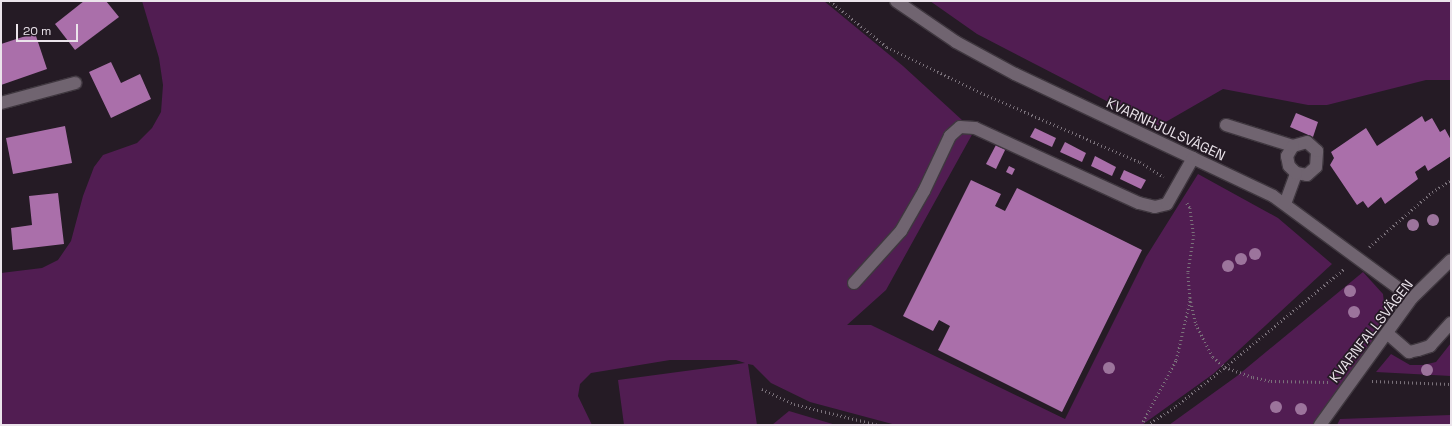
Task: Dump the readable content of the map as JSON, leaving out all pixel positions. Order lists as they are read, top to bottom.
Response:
{
  "streets": {
    "street": ["KVARNHJULSVÄGEN", "KVARNFALLSVÄGEN"]
  },
  "crossings": [
    ["KVARNHJULSVÄGEN", "KVARNFALLSVÄGEN"]
  ],
  "scale_bar": "20 m"
}
